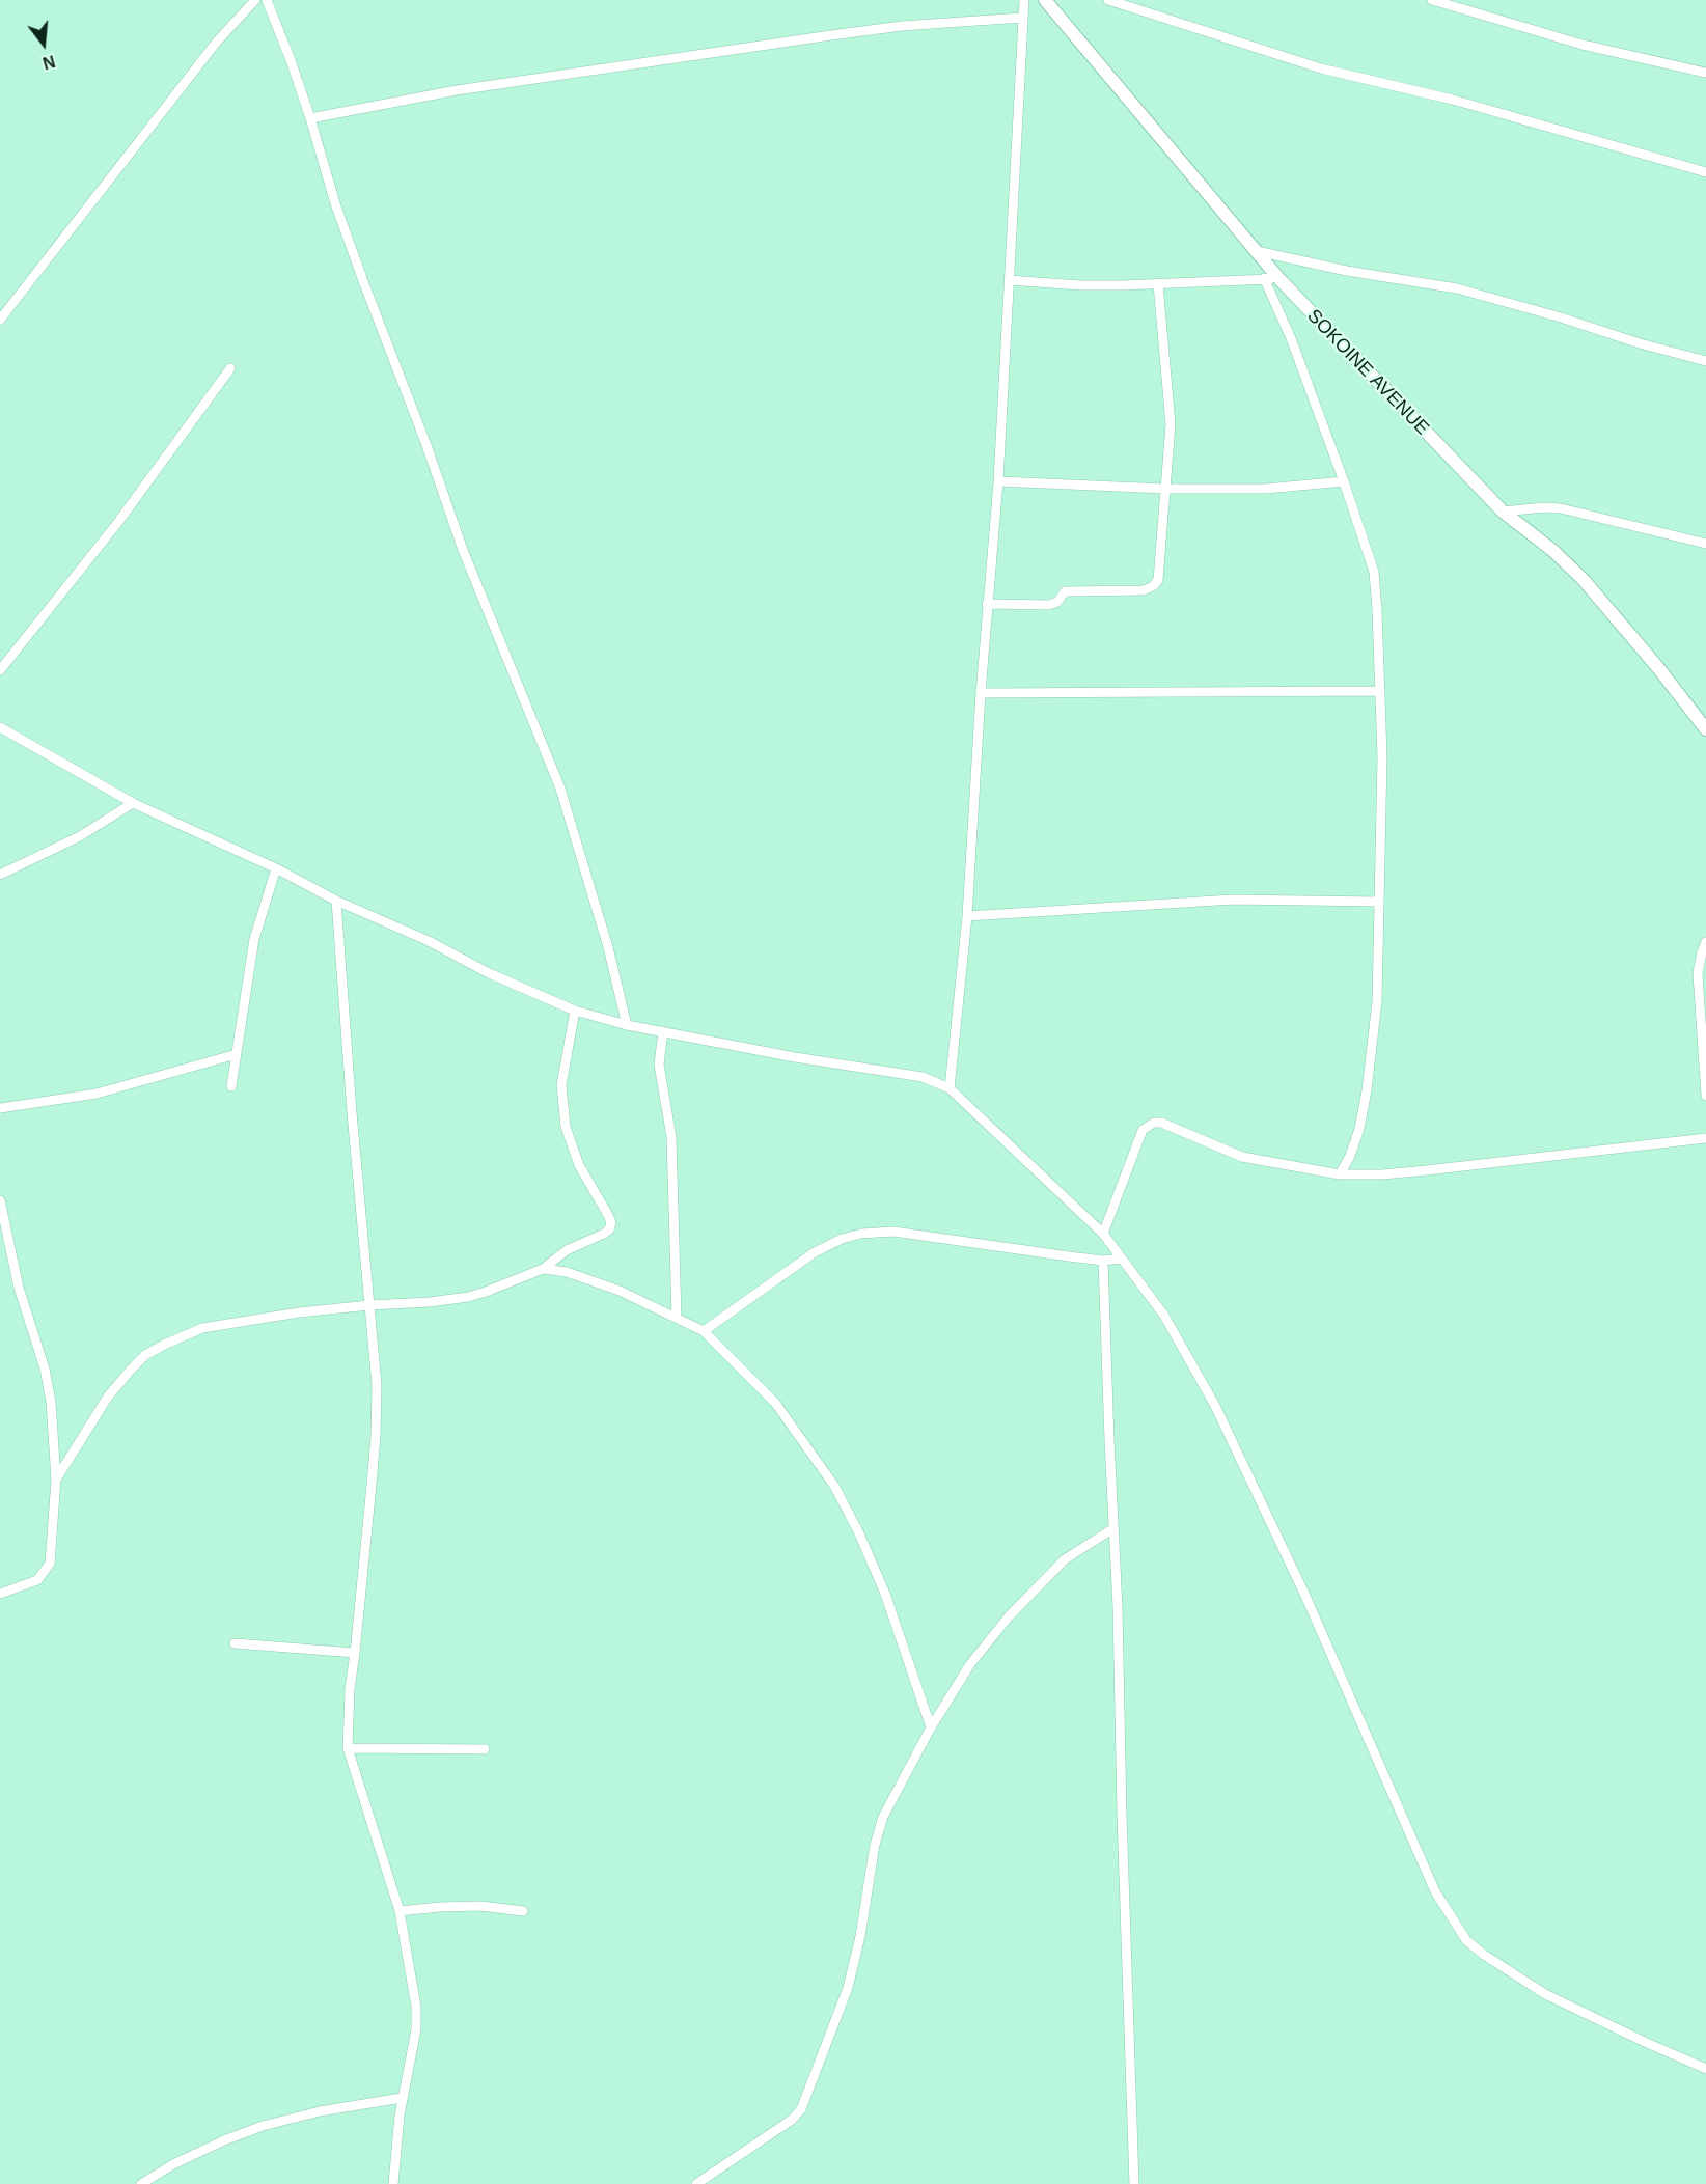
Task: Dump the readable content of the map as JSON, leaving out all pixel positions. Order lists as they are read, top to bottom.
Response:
{
  "streets": {
    "street": ["SOKOINE AVENUE"]
  },
  "north": "bottom"
}
